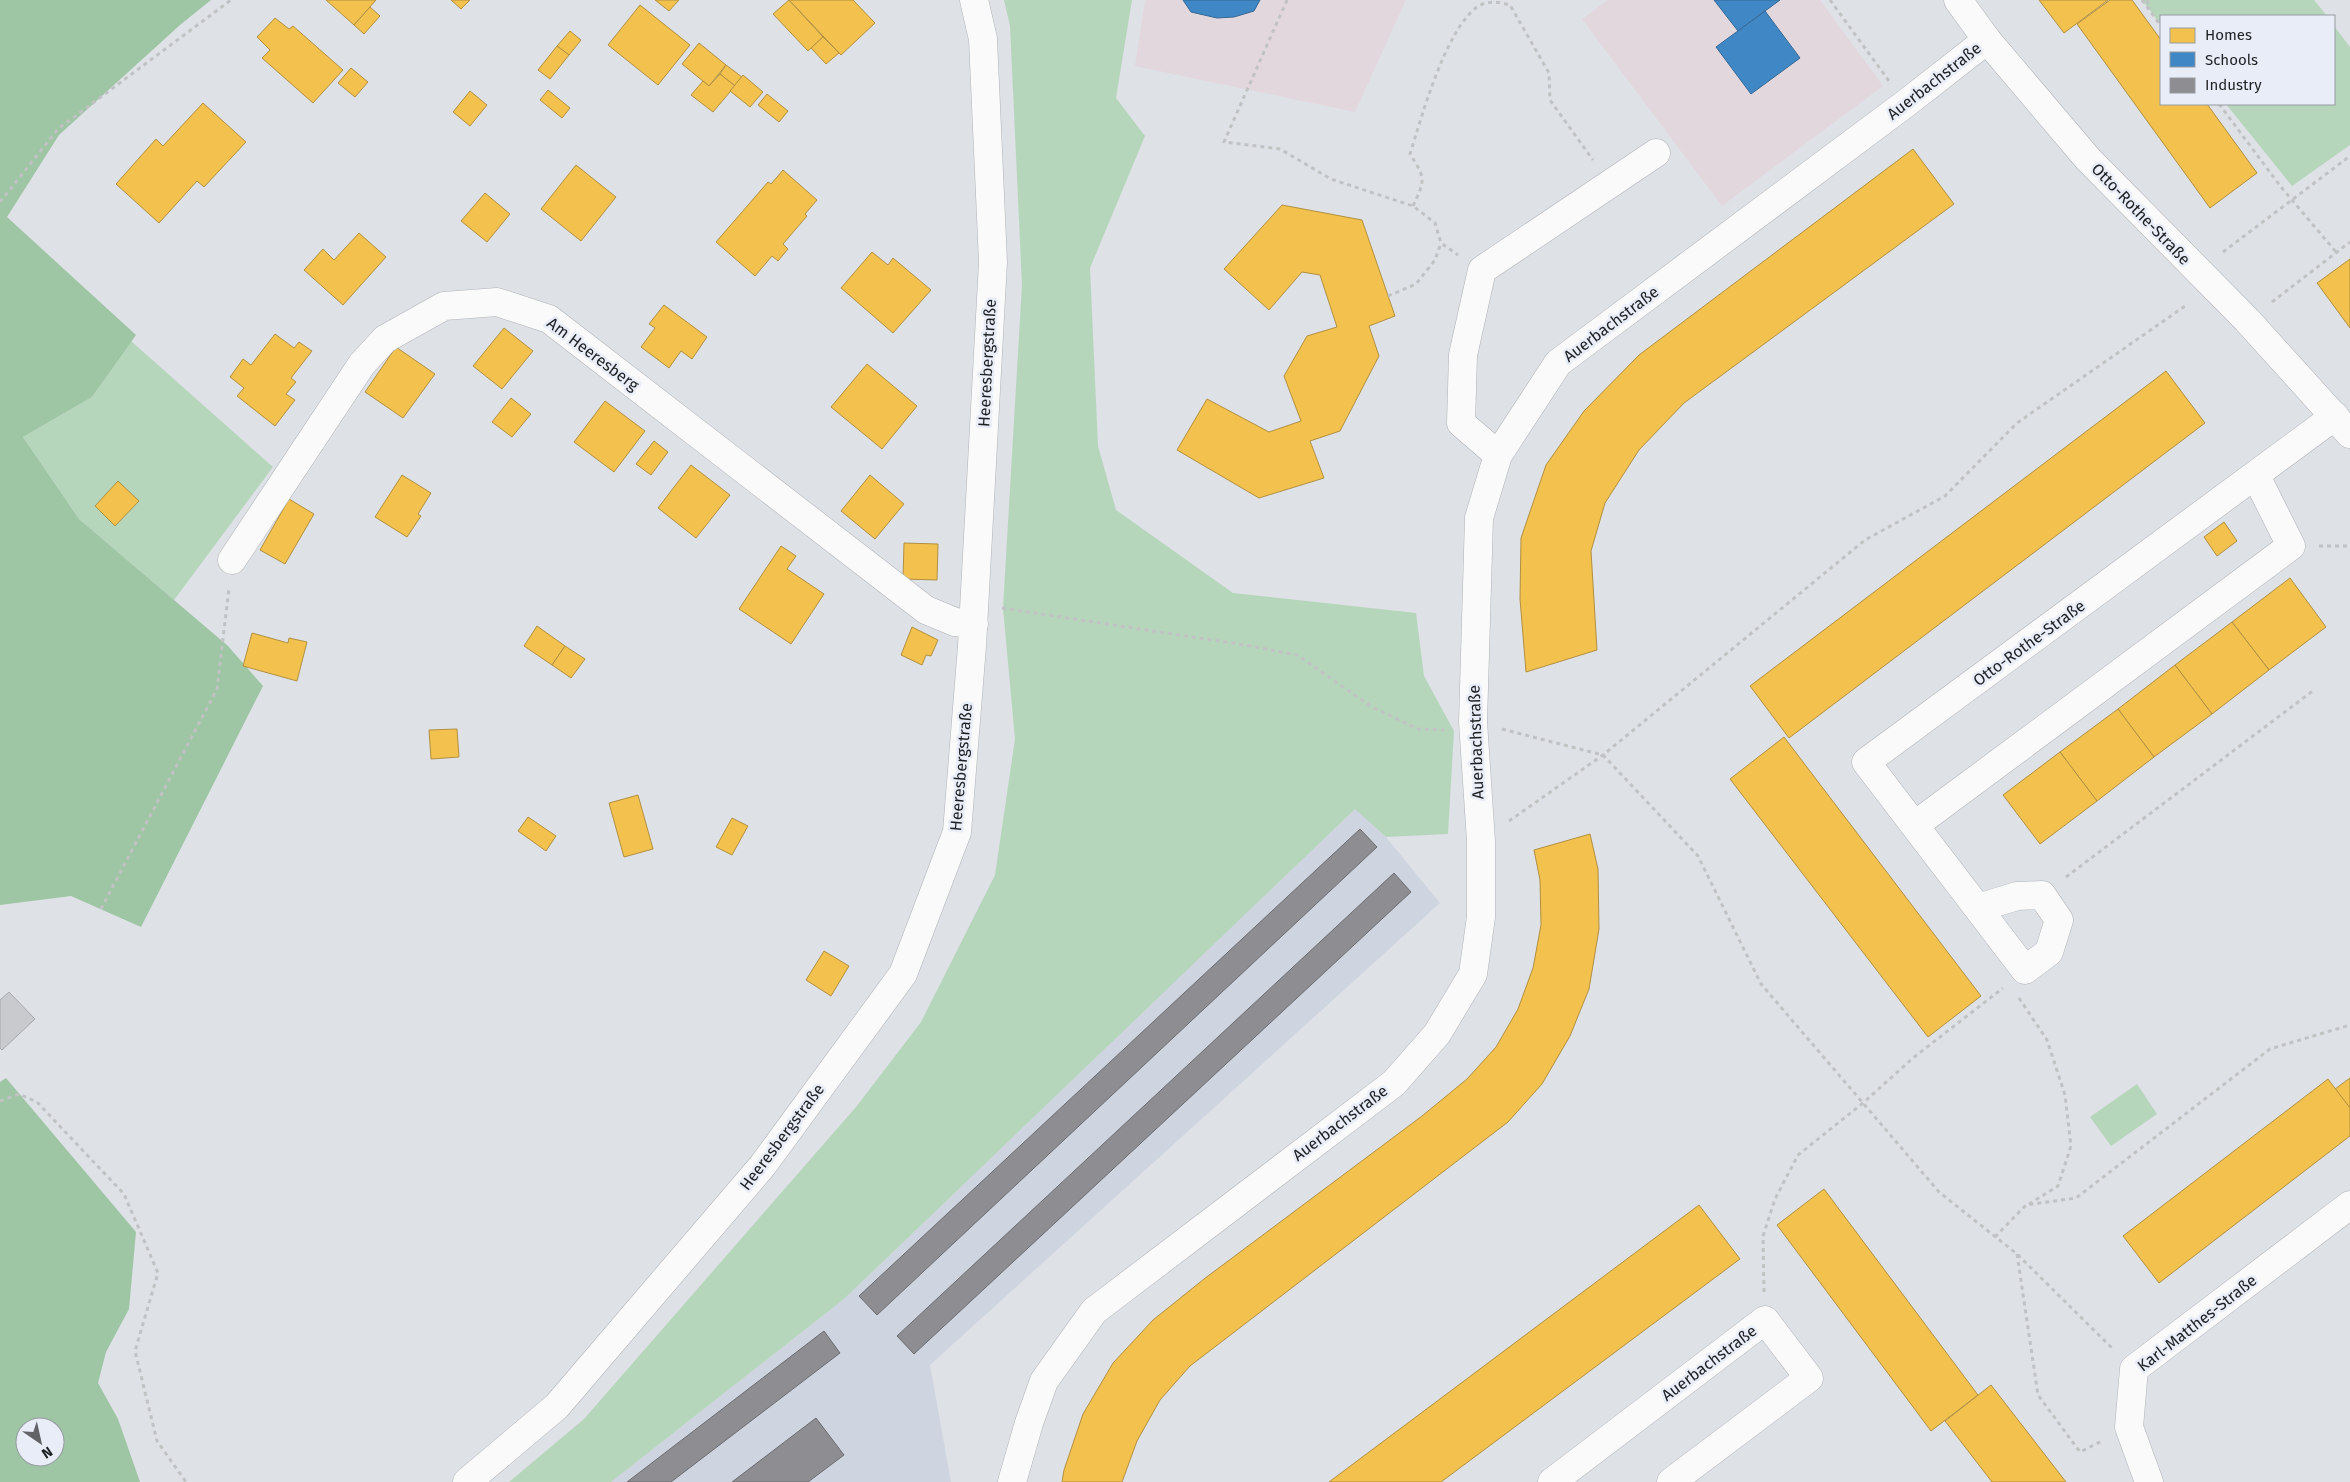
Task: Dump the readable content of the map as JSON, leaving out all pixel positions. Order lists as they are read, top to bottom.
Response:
{
  "streets": {
    "street": [
      "Auerbachstraße",
      "Otto-Rothe-Straße",
      "Am Heeresberg",
      "Heeresbergstraße",
      "Karl-Matthes-Straße"
    ]
  },
  "crossings": [
    ["Auerbachstraße", "Otto-Rothe-Straße"],
    ["Am Heeresberg", "Heeresbergstraße"]
  ],
  "legend": ["Homes", "Schools", "Industry"],
  "north": "bottom right"
}
